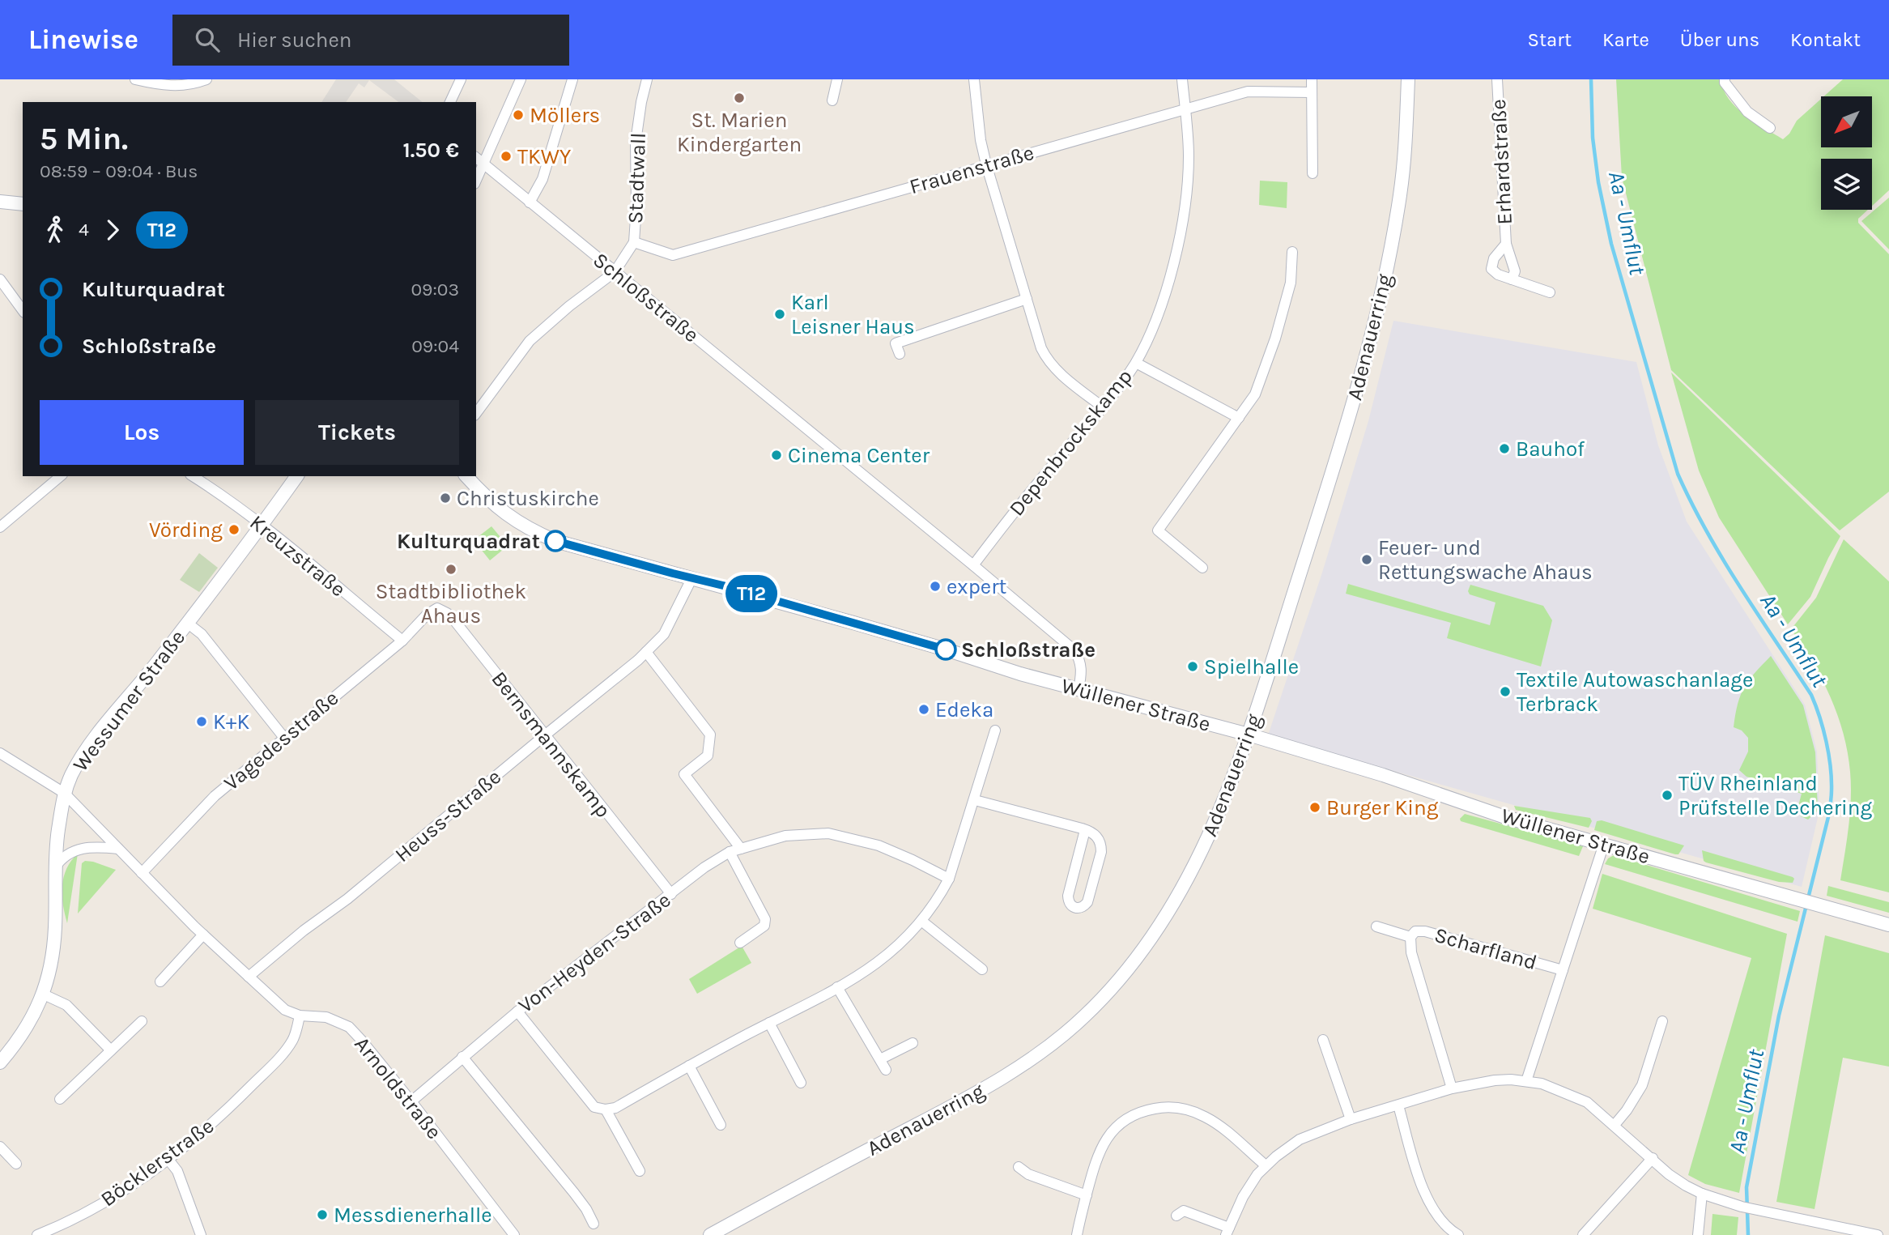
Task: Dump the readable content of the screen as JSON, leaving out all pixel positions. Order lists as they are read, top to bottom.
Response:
{
  "streets": {
    "main road": ["Adenauerring", "Wessumer Straße", "Wüllener Straße"],
    "street": [
      "Erhardstraße",
      "Frauenstraße",
      "Stadtwall",
      "Schloßstraße",
      "Depenbrockskamp",
      "Kreuzstraße",
      "Vagedesstraße",
      "Bernsmannskamp",
      "Heuss-Straße",
      "Scharfland",
      "Von-Heyden-Straße",
      "Arnoldstraße",
      "Böcklerstraße"
    ]
  },
  "crossings": [
    ["Frauenstraße", "Stadtwall"],
    ["Frauenstraße", "Depenbrockskamp"],
    ["Stadtwall", "Schloßstraße"],
    ["Schloßstraße", "Depenbrockskamp"],
    ["Schloßstraße", "Wüllener Straße"],
    ["Adenauerring", "Wüllener Straße"],
    ["Kreuzstraße", "Wessumer Straße"],
    ["Kreuzstraße", "Vagedesstraße"],
    ["Wessumer Straße", "Arnoldstraße"],
    ["Wüllener Straße", "Heuss-Straße"],
    ["Wüllener Straße", "Scharfland"],
    ["Vagedesstraße", "Bernsmannskamp"],
    ["Vagedesstraße", "Arnoldstraße"],
    ["Bernsmannskamp", "Heuss-Straße"],
    ["Bernsmannskamp", "Von-Heyden-Straße"],
    ["Heuss-Straße", "Arnoldstraße"],
    ["Von-Heyden-Straße", "Arnoldstraße"],
    ["Arnoldstraße", "Böcklerstraße"]
  ],
  "water": ["Aa - Umflut"],
  "places": [
    "St. Marien Kindergarten",
    "Möllers",
    "TKWY",
    "Karl Leisner Haus",
    "Bauhof",
    "Cinema Center",
    "Christuskirche",
    "Vörding",
    "Kulturquadrat",
    "Feuer- und Rettungswache Ahaus",
    "Stadtbibliothek Ahaus",
    "expert",
    "Schloßstraße",
    "Spielhalle",
    "Textile Autowaschanlage Terbrack",
    "Edeka",
    "K+K",
    "TÜV Rheinland Prüfstelle Dechering",
    "Burger King",
    "Messdienerhalle"
  ],
  "lines": ["bus line T12"],
  "north": "bottom left",
  "page": {
    "header": "Linewise",
    "search": "Hier suchen",
    "nav": [
      "Start",
      "Karte",
      "Über uns",
      "Kontakt"
    ],
    "on_map": "T12",
    "heading": ["5 Min.", "08:59 – 09:04 · Bus", "1.50 €"],
    "legs": ["4", "T12"],
    "list": [
      {
        "name": "Kulturquadrat",
        "value": "09:03"
      },
      {
        "name": "Schloßstraße",
        "value": "09:04"
      }
    ],
    "buttons": ["Los", "Tickets"]
  }
}
